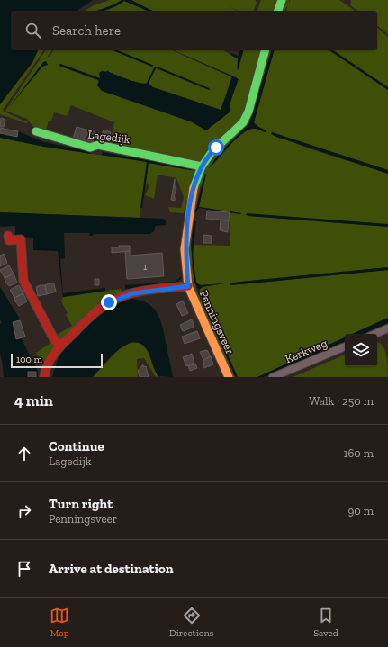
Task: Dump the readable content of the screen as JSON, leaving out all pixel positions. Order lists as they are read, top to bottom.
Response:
{
  "streets": {
    "street": ["Lagedijk", "Penningsveer", "Kerkweg"]
  },
  "house_numbers": ["1"],
  "scale_bar": "100 m",
  "page": {
    "search": "Search here",
    "scale": "100 m",
    "heading": ["4 min", "Walk · 250 m"],
    "list": [
      ["Continue", "Lagedijk", "160 m"],
      ["Turn right", "Penningsveer", "90 m"],
      "Arrive at destination"
    ],
    "nav": ["Map", "Directions", "Saved"]
  }
}
